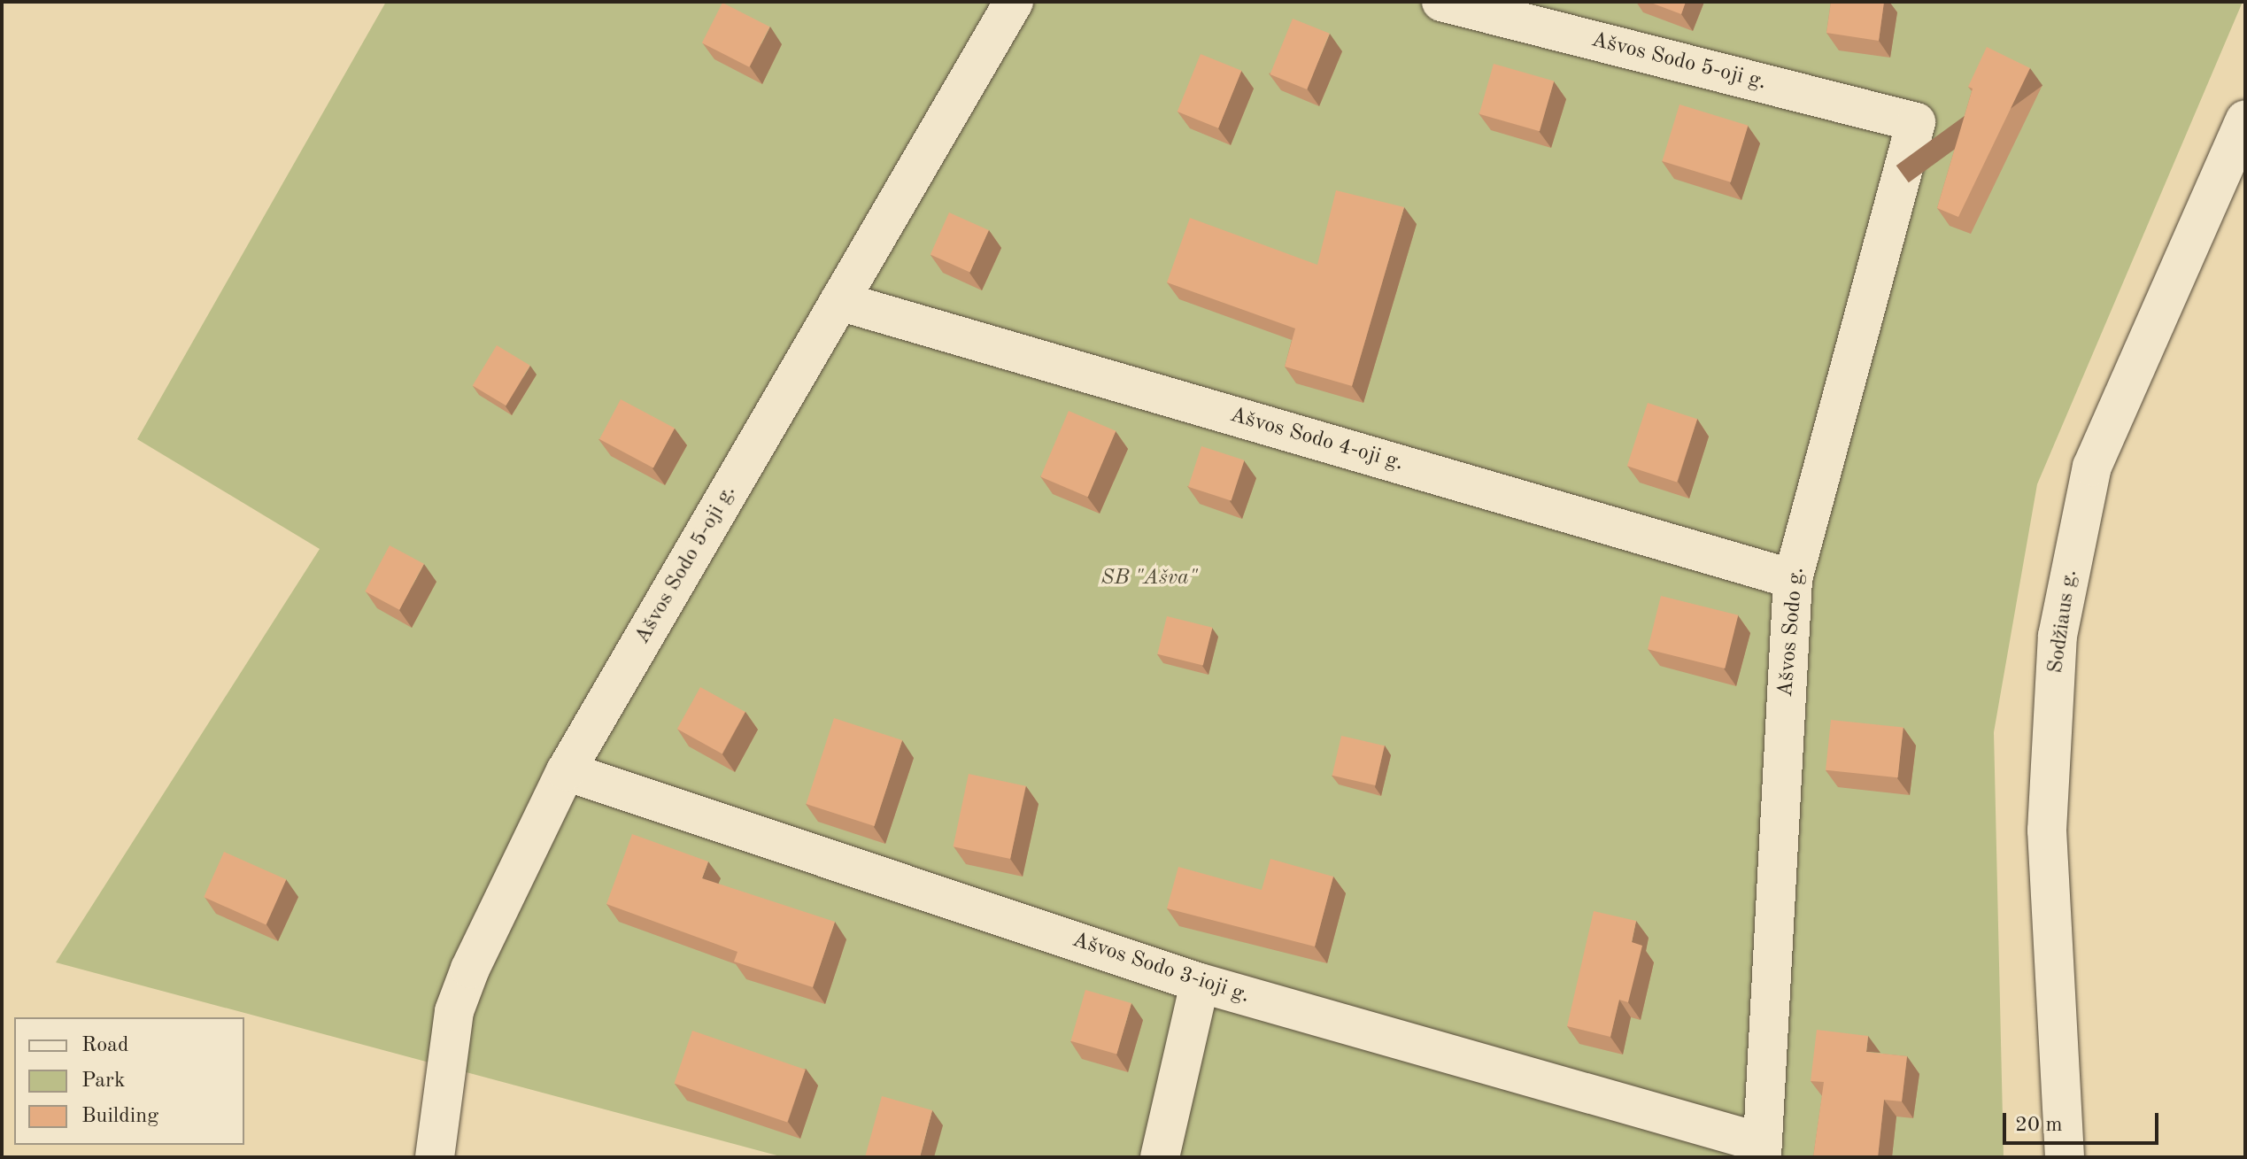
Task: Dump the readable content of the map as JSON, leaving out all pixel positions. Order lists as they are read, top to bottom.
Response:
{
  "streets": {
    "street": [
      "Ašvos Sodo 5-oji g.",
      "Ašvos Sodo 4-oji g.",
      "Sodžiaus g.",
      "Ašvos Sodo g.",
      "Ašvos Sodo 3-ioji g."
    ]
  },
  "crossings": [
    ["Ašvos Sodo 5-oji g.", "Ašvos Sodo 4-oji g."],
    ["Ašvos Sodo 5-oji g.", "Ašvos Sodo g."],
    ["Ašvos Sodo 5-oji g.", "Ašvos Sodo 3-ioji g."],
    ["Ašvos Sodo 4-oji g.", "Ašvos Sodo g."],
    ["Ašvos Sodo g.", "Ašvos Sodo 3-ioji g."]
  ],
  "parks": ["SB \"Ašva\""],
  "legend": ["Road", "Park", "Building"],
  "scale_bar": "20 m"
}
